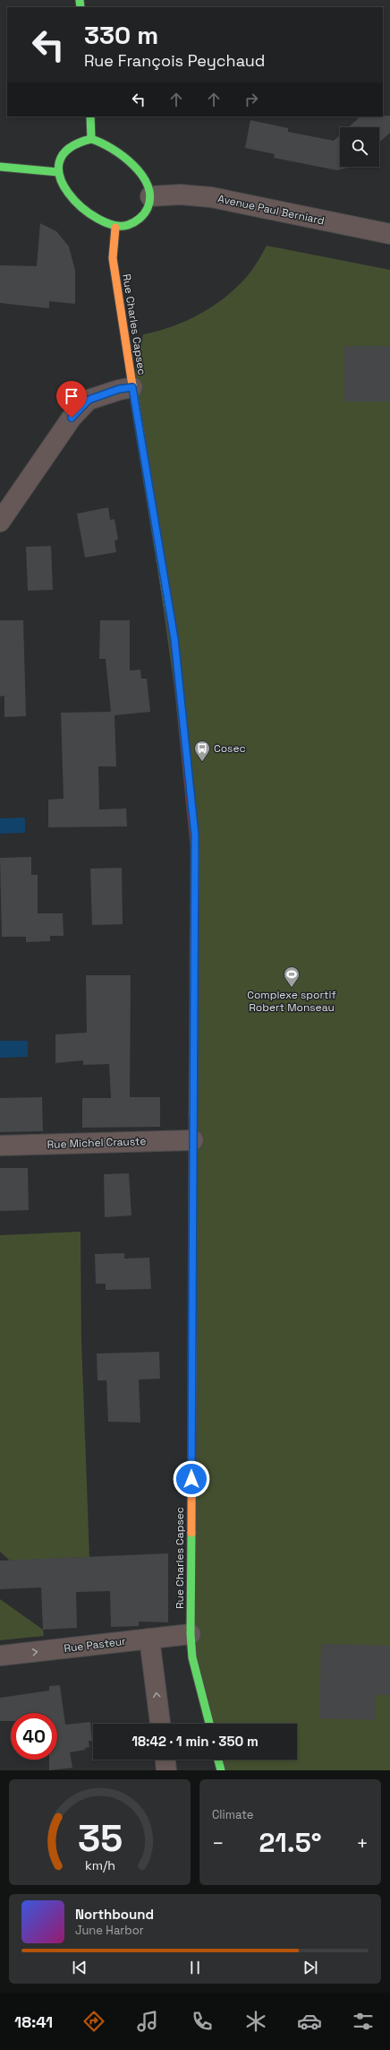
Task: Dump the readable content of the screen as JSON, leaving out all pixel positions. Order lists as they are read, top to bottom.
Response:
{
  "streets": {
    "street": [
      "Avenue Paul Berniard",
      "Rue Charles Capsec",
      "Rue Michel Crauste",
      "Rue Pasteur"
    ]
  },
  "crossings": [
    ["Avenue Paul Berniard", "Rue Charles Capsec"],
    ["Rue Charles Capsec", "Rue Michel Crauste"],
    ["Rue Charles Capsec", "Rue Pasteur"]
  ],
  "one_way": ["Rue Pasteur"],
  "places": {
    "bus stop": ["Cosec"],
    "sports": ["Complexe sportif Robert Monseau"]
  },
  "page": {
    "turn": ["330 m", "Rue François Peychaud"],
    "limit": "40",
    "trip": "18:42 · 1 min · 350 m",
    "tile": "Climate",
    "heat": ["−", "21.5°", "+"],
    "song": ["Northbound", "June Harbor"],
    "tabs": "18:41",
    "gauge": ["35", "km/h"]
  }
}
